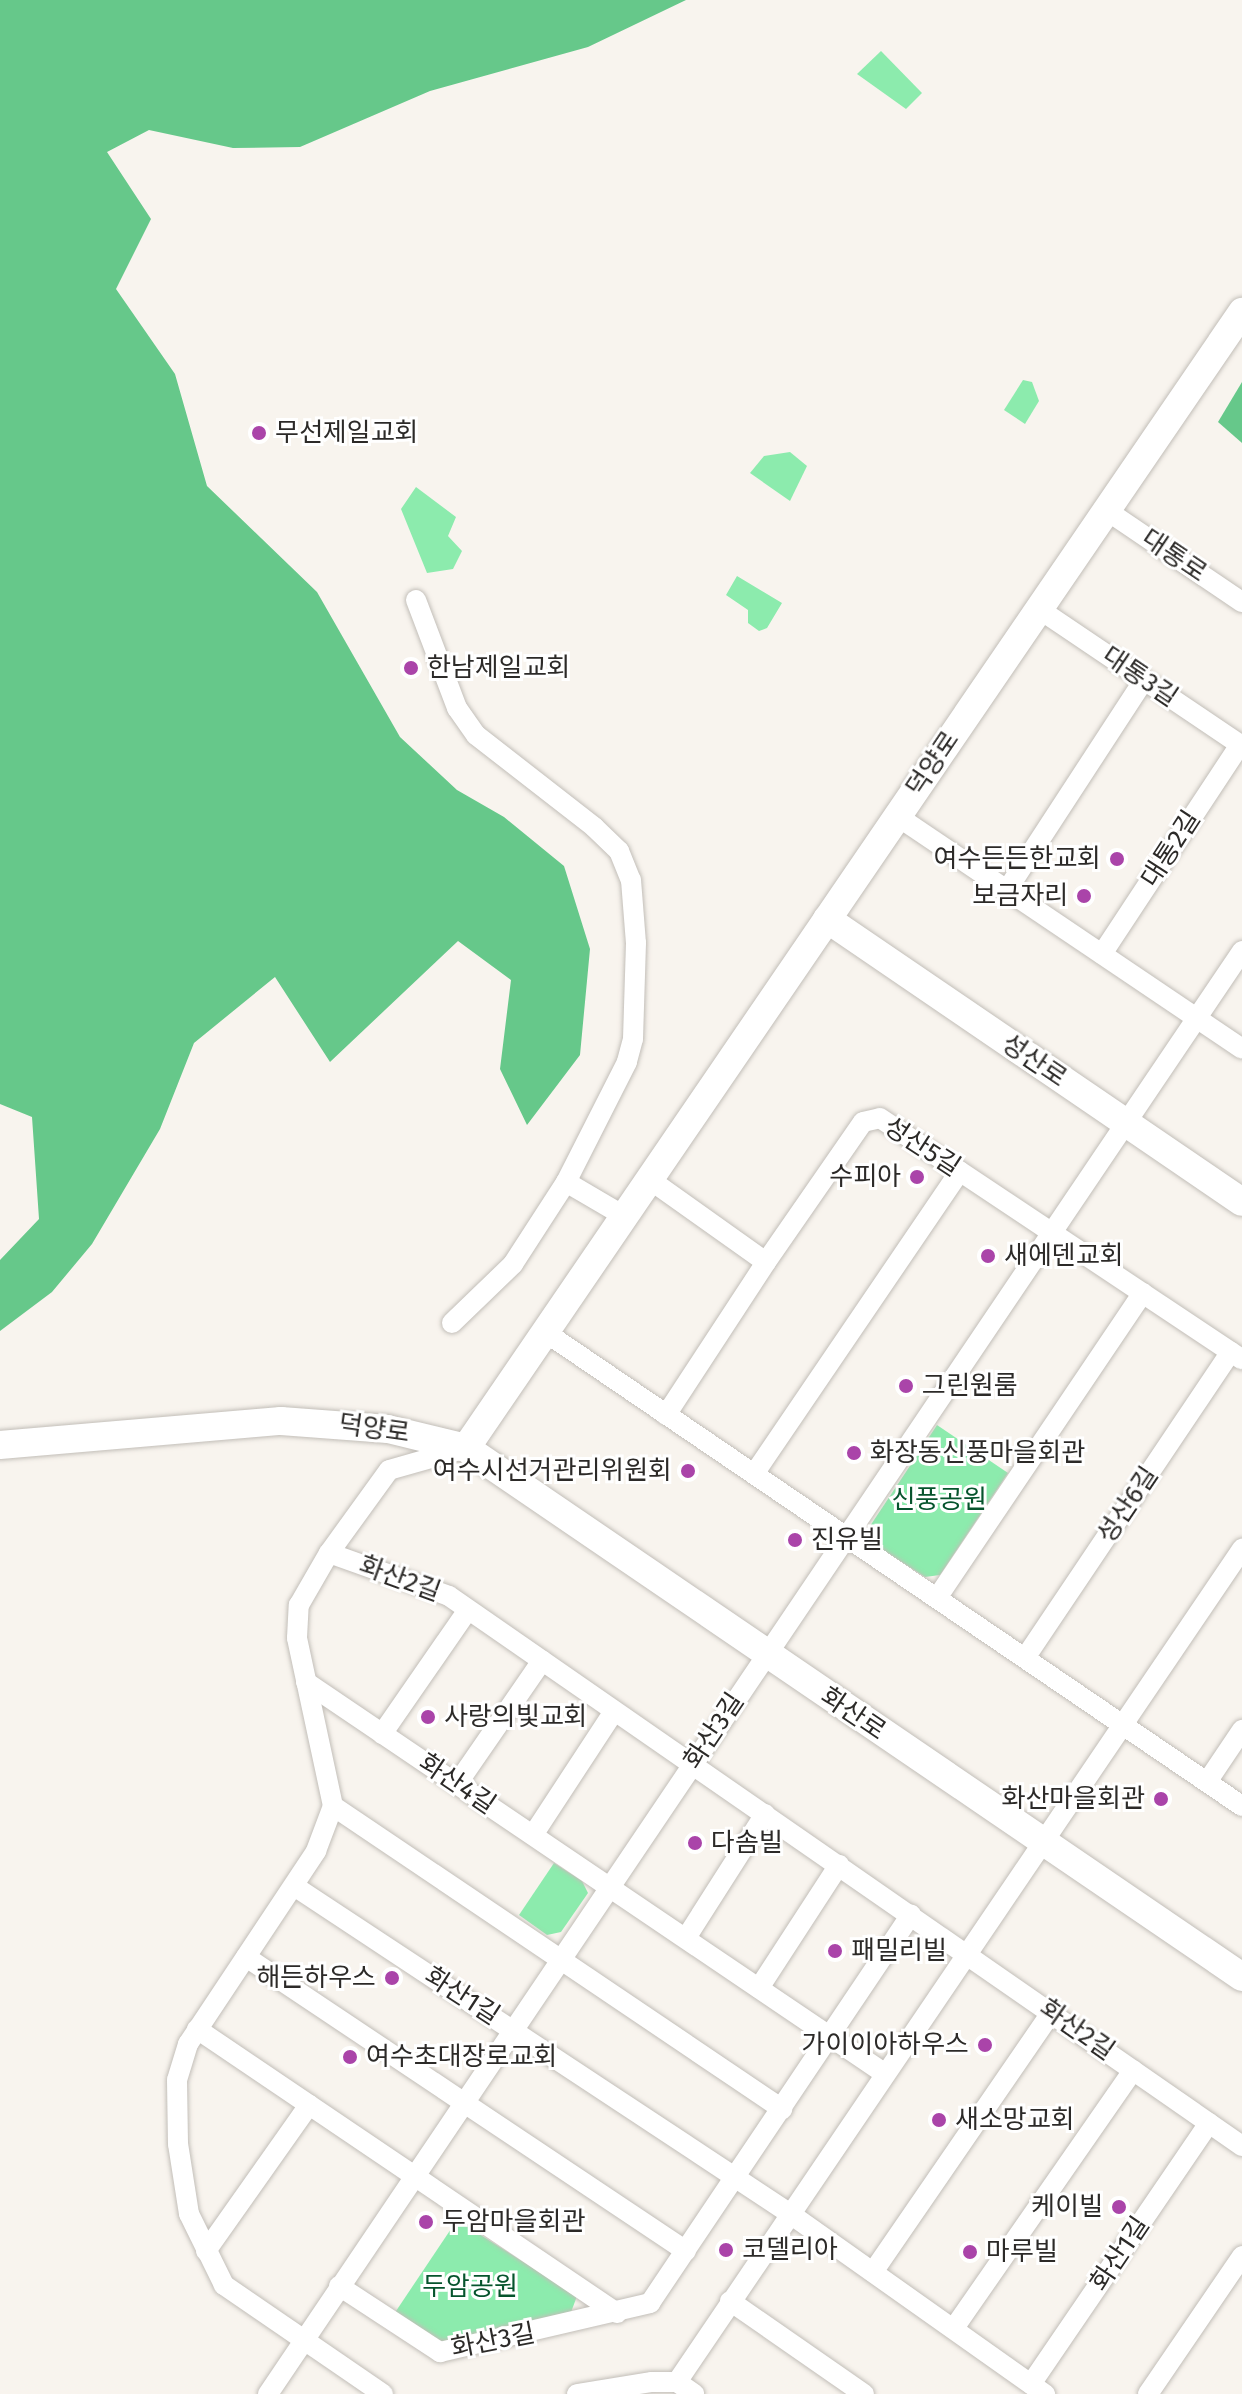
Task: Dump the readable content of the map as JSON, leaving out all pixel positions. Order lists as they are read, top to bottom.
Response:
{
  "streets": {
    "street": [
      "대통로",
      "대통3길",
      "덕양로",
      "대통2길",
      "성산로",
      "성산5길",
      "성산6길",
      "화산2길",
      "화산로",
      "화산3길",
      "화산4길",
      "화산1길"
    ]
  },
  "crossings": [
    ["대통로", "덕양로"],
    ["대통3길", "덕양로"],
    ["대통3길", "대통2길"],
    ["덕양로", "성산로"],
    ["덕양로", "화산로"],
    ["성산5길", "성산6길"],
    ["화산2길", "화산3길"],
    ["화산2길", "화산4길"],
    ["화산2길", "화산1길"],
    ["화산로", "화산3길"],
    ["화산3길", "화산4길"],
    ["화산3길", "화산1길"]
  ],
  "parks": ["신풍공원", "두암공원"],
  "places": [
    "무선제일교회",
    "한남제일교회",
    "여수든든한교회",
    "보금자리",
    "수피아",
    "새에덴교회",
    "그린원룸",
    "화장동신풍마을회관",
    "여수시선거관리위원회",
    "진유빌",
    "사랑의빛교회",
    "화산마을회관",
    "다솜빌",
    "패밀리빌",
    "해든하우스",
    "가이이아하우스",
    "여수초대장로교회",
    "새소망교회",
    "케이빌",
    "두암마을회관",
    "코델리아",
    "마루빌"
  ]
}
